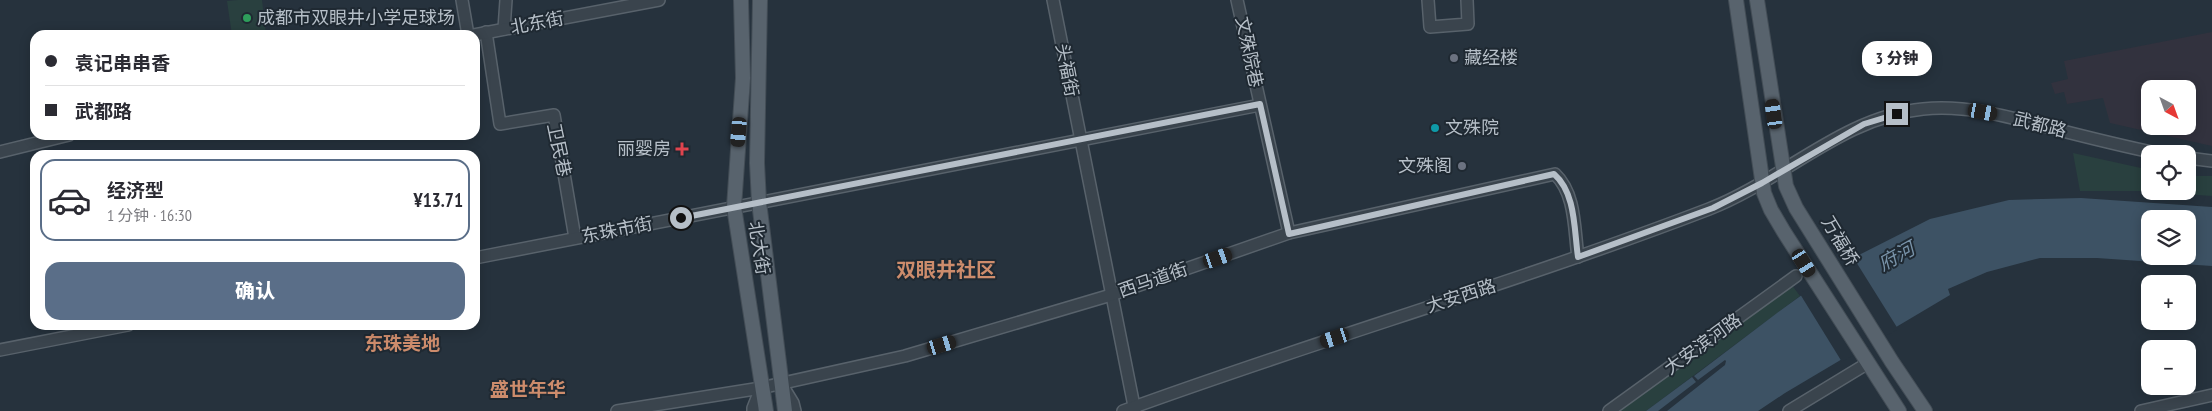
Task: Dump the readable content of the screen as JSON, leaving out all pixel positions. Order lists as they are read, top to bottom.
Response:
{
  "streets": {
    "main road": ["万福桥", "北大街"],
    "street": [
      "北东街",
      "文殊院巷",
      "头福街",
      "武都路",
      "卫民巷",
      "东珠市街",
      "西马道街",
      "大安西路",
      "大安滨河路"
    ]
  },
  "crossings": [
    ["北东街", "卫民巷"],
    ["文殊院巷", "东珠市街"],
    ["文殊院巷", "西马道街"],
    ["头福街", "东珠市街"],
    ["头福街", "西马道街"],
    ["头福街", "大安西路"],
    ["武都路", "万福桥"],
    ["武都路", "大安西路"],
    ["卫民巷", "东珠市街"],
    ["东珠市街", "北大街"],
    ["万福桥", "大安西路"],
    ["北大街", "西马道街"],
    ["西马道街", "大安西路"]
  ],
  "districts": ["双眼井社区", "东珠美地", "盛世年华"],
  "water": ["府河"],
  "places": {
    "other": [
      "成都市双眼井小学足球场",
      "藏经楼",
      "文殊院",
      "文殊阁"
    ],
    "health": ["丽婴房"]
  },
  "north": "bottom right",
  "page": {
    "banner": ["袁记串串香", "武都路"],
    "bubble": "3 分钟",
    "map_buttons": ["+", "−"],
    "list": [
      {
        "name": "经济型",
        "note": "1 分钟 · 16:30",
        "value": "¥13.71"
      }
    ],
    "buttons": "确认"
  }
}
